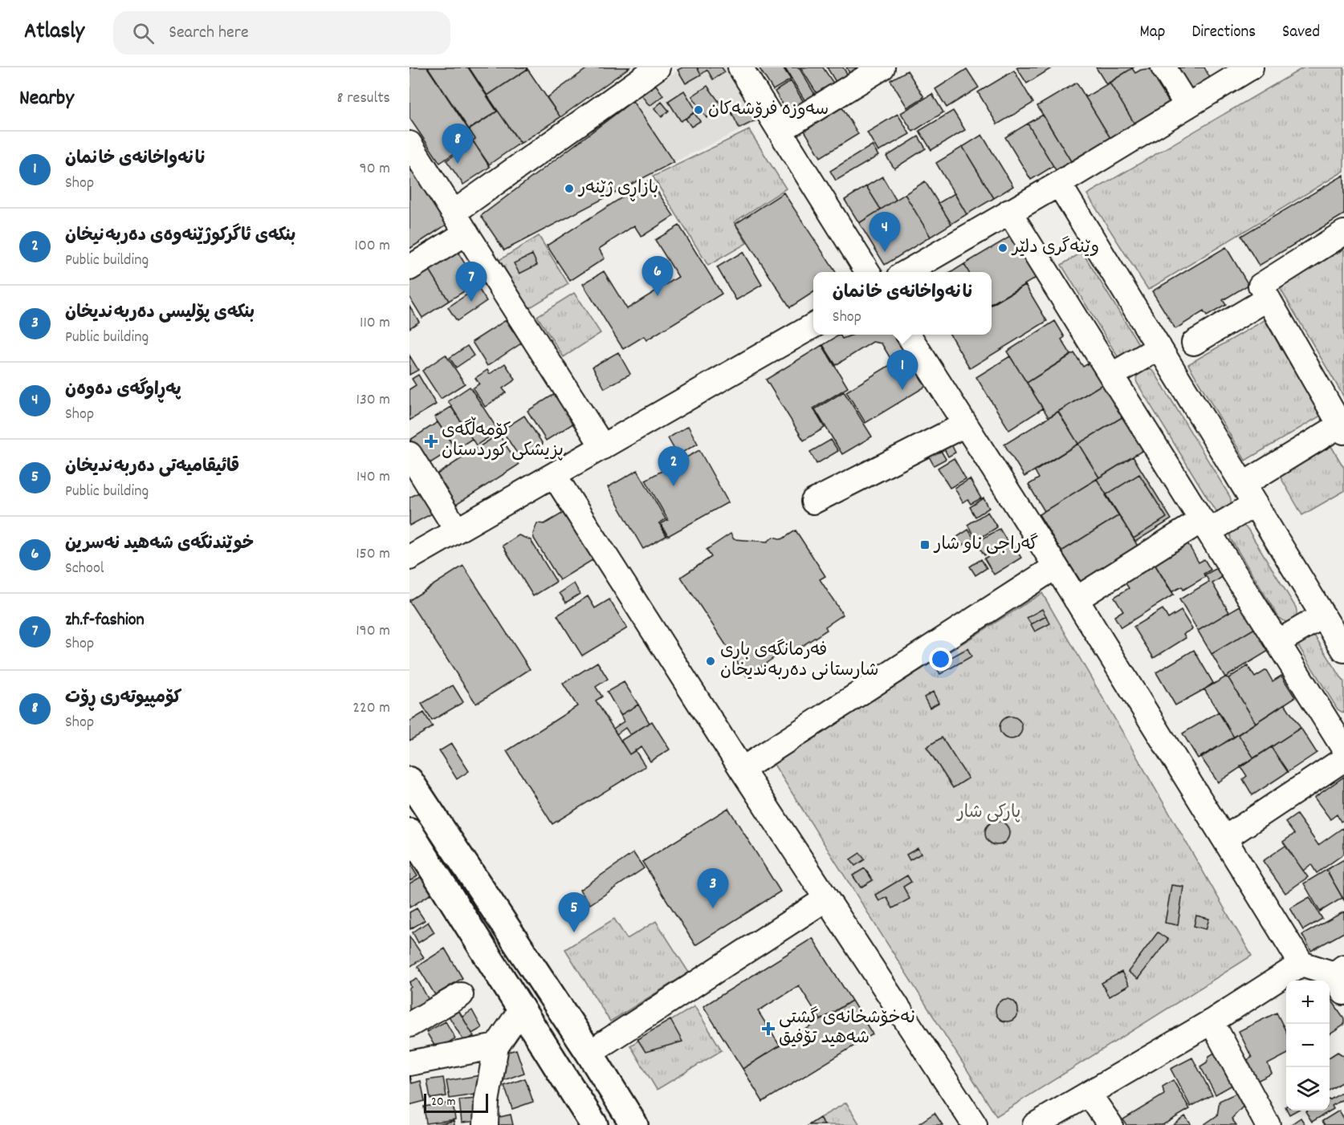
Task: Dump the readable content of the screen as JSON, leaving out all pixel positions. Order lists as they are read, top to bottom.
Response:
{
  "parks": ["پاركى شار"],
  "places": {
    "other": [
      "سەوزە فرۆشەکان",
      "بازاڕی ژێنەر",
      "وێنەگری دلێر",
      "فەرمانگەی باری شارستانی دەربەندیخان"
    ],
    "health": ["كۆمەڵگەی پزیشكی كوردستان", "نەخۆشخانەی گشتی شەهید تۆفیق"],
    "transit": ["گەراجی ناو شار"]
  },
  "scale_bar": "20 m",
  "page": {
    "header": "Atlasly",
    "search": "Search here",
    "nav": ["Map", "Directions", "Saved"],
    "heading": ["Nearby", "8 results"],
    "pins": [
      "8",
      "4",
      "6",
      "7",
      "1",
      "2",
      "3",
      "5"
    ],
    "list": [
      {
        "mark": "1",
        "name": "نانەواخانەی خانمان",
        "note": "Shop",
        "value": "90 m"
      },
      {
        "mark": "2",
        "name": "بنکەی ئاگرکوژێنەوەی دەربەنیخان",
        "note": "Public building",
        "value": "100 m"
      },
      {
        "mark": "3",
        "name": "بنکەی پۆلیسی دەربەندیخان",
        "note": "Public building",
        "value": "110 m"
      },
      {
        "mark": "4",
        "name": "پەڕاوگەی دەوەن",
        "note": "Shop",
        "value": "130 m"
      },
      {
        "mark": "5",
        "name": "قائیقامیەتی دەربەندیخان",
        "note": "Public building",
        "value": "140 m"
      },
      {
        "mark": "6",
        "name": "خوێندنگەی شەهید نەسرین",
        "note": "School",
        "value": "150 m"
      },
      {
        "mark": "7",
        "name": "zh.f-fashion",
        "note": "Shop",
        "value": "190 m"
      },
      {
        "mark": "8",
        "name": "کۆمپیوتەری ڕۆت",
        "note": "Shop",
        "value": "220 m"
      }
    ],
    "popup": ["نانەواخانەی خانمان", "Shop"],
    "map_buttons": ["+", "−"],
    "scale": "20 m"
  }
}
